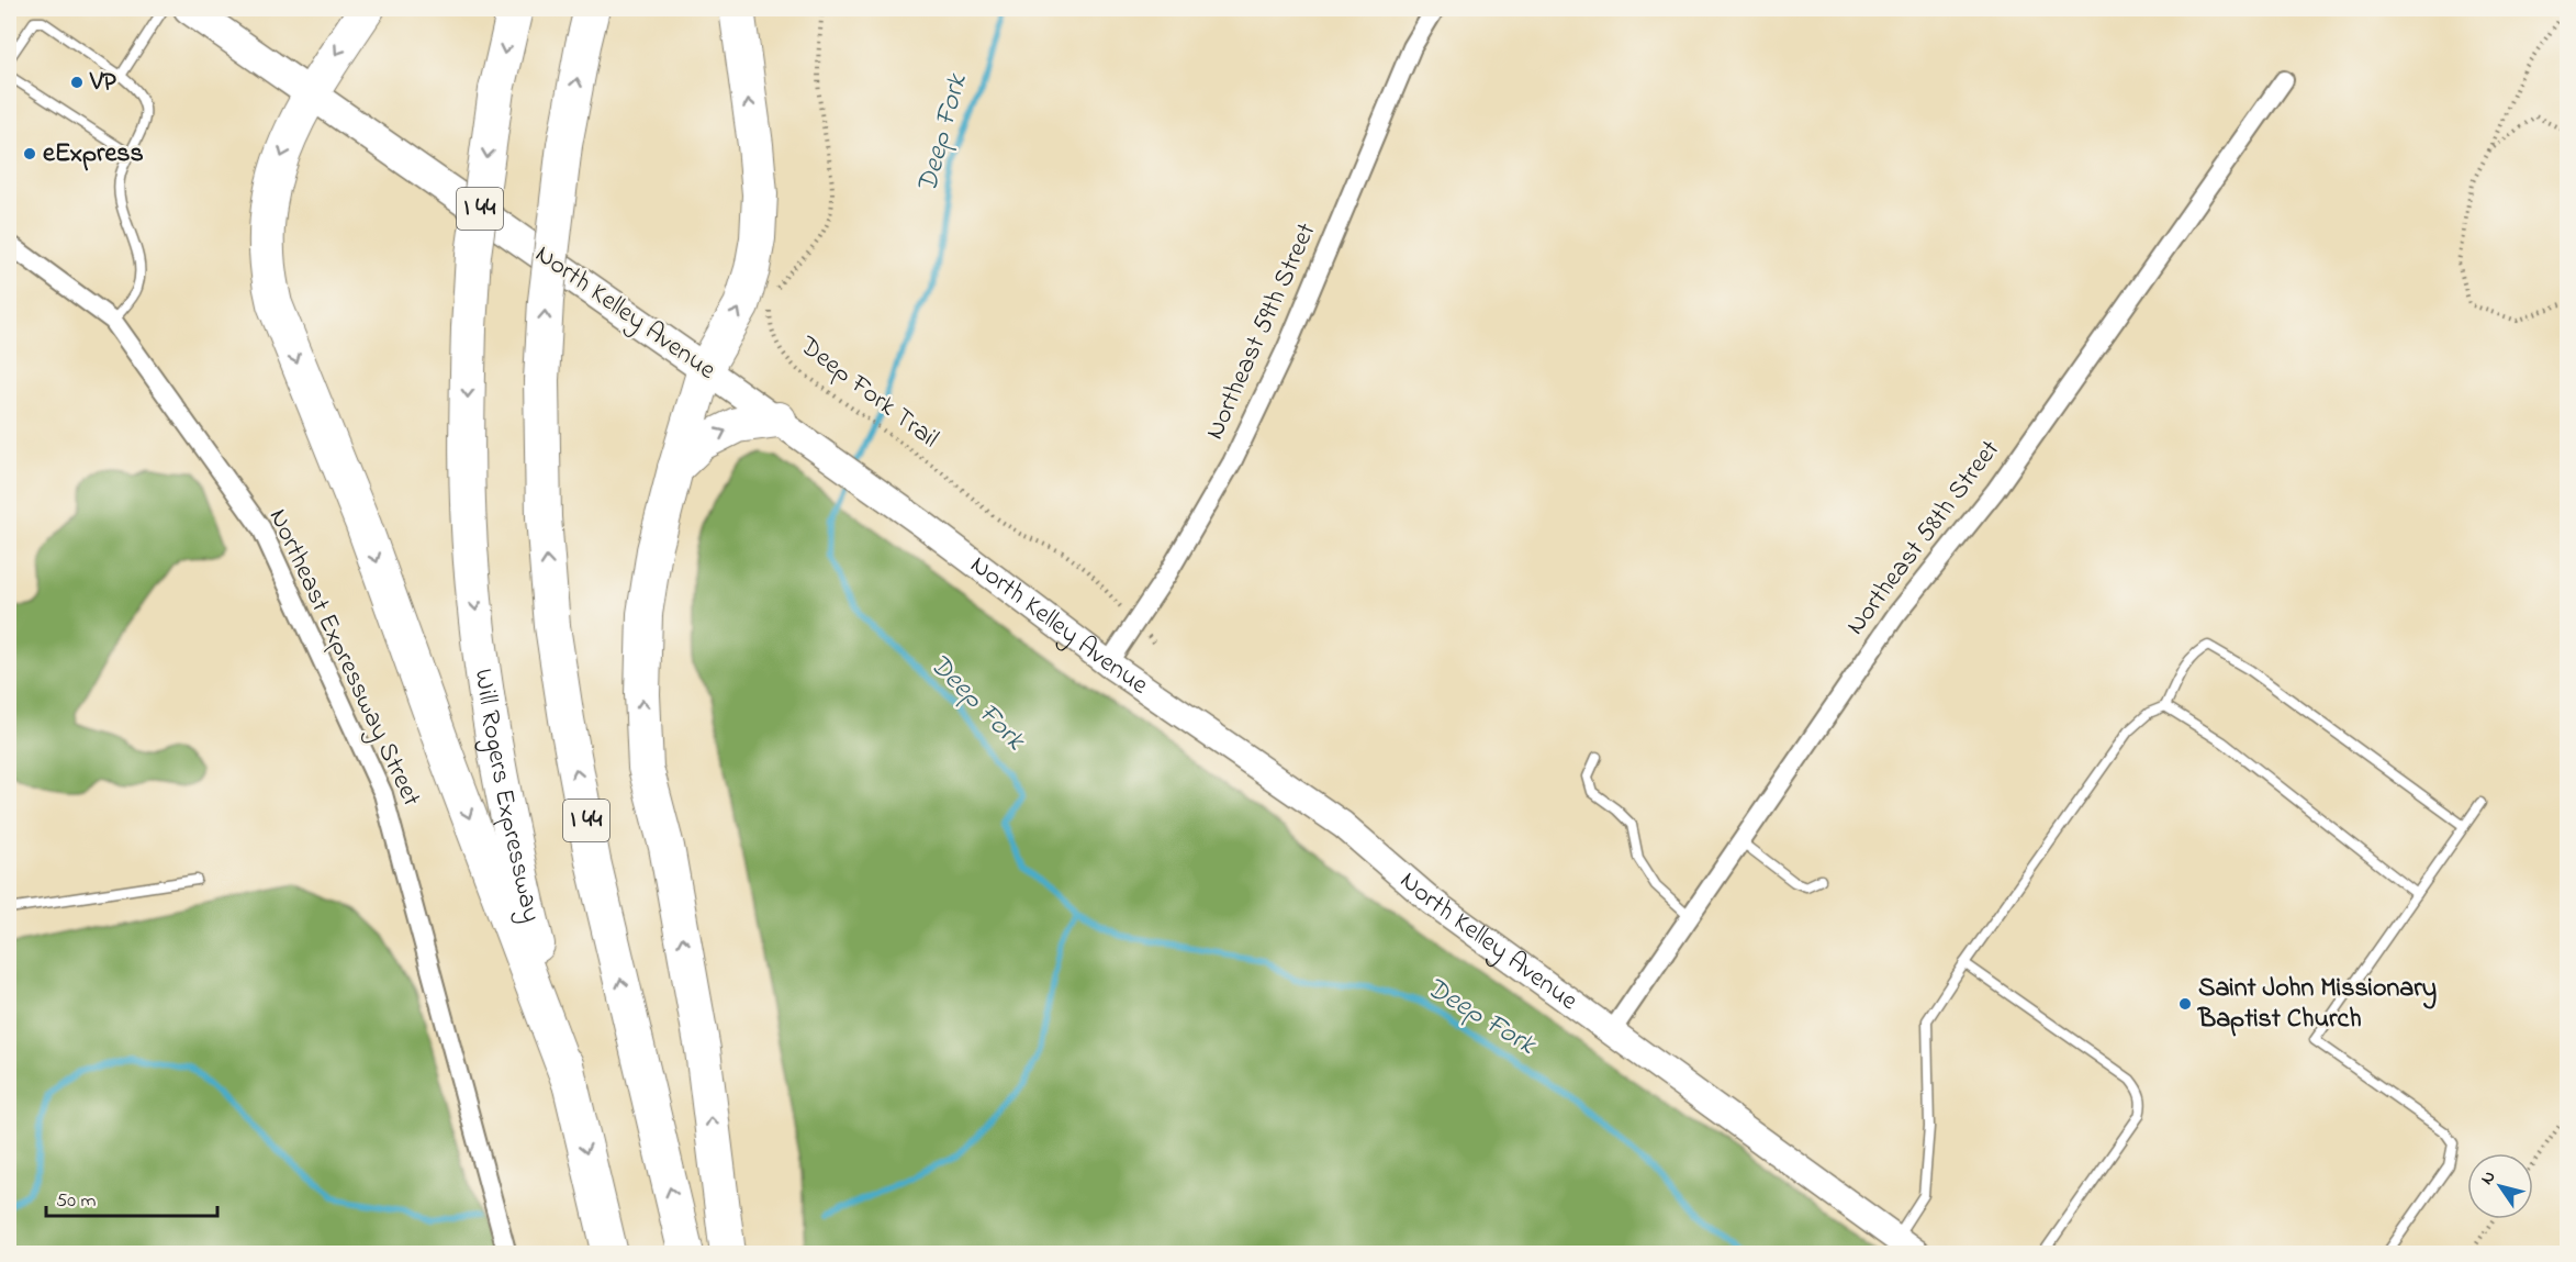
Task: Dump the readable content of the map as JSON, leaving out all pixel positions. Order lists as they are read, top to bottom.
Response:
{
  "streets": {
    "highway": ["I 44", "Will Rogers Expressway"],
    "main road": ["North Kelley Avenue"],
    "street": ["Northeast 59th Street", "Northeast 58th Street", "Northeast Expressway Street"],
    "path": ["Deep Fork Trail"]
  },
  "crossings": [
    ["North Kelley Avenue", "Northeast 59th Street"],
    ["North Kelley Avenue", "Northeast 58th Street"],
    ["Northeast 59th Street", "Deep Fork Trail"]
  ],
  "water": ["Deep Fork"],
  "places": ["VP", "eExpress", "Saint John Missionary Baptist Church"],
  "scale_bar": "50 m",
  "north": "top left"
}
